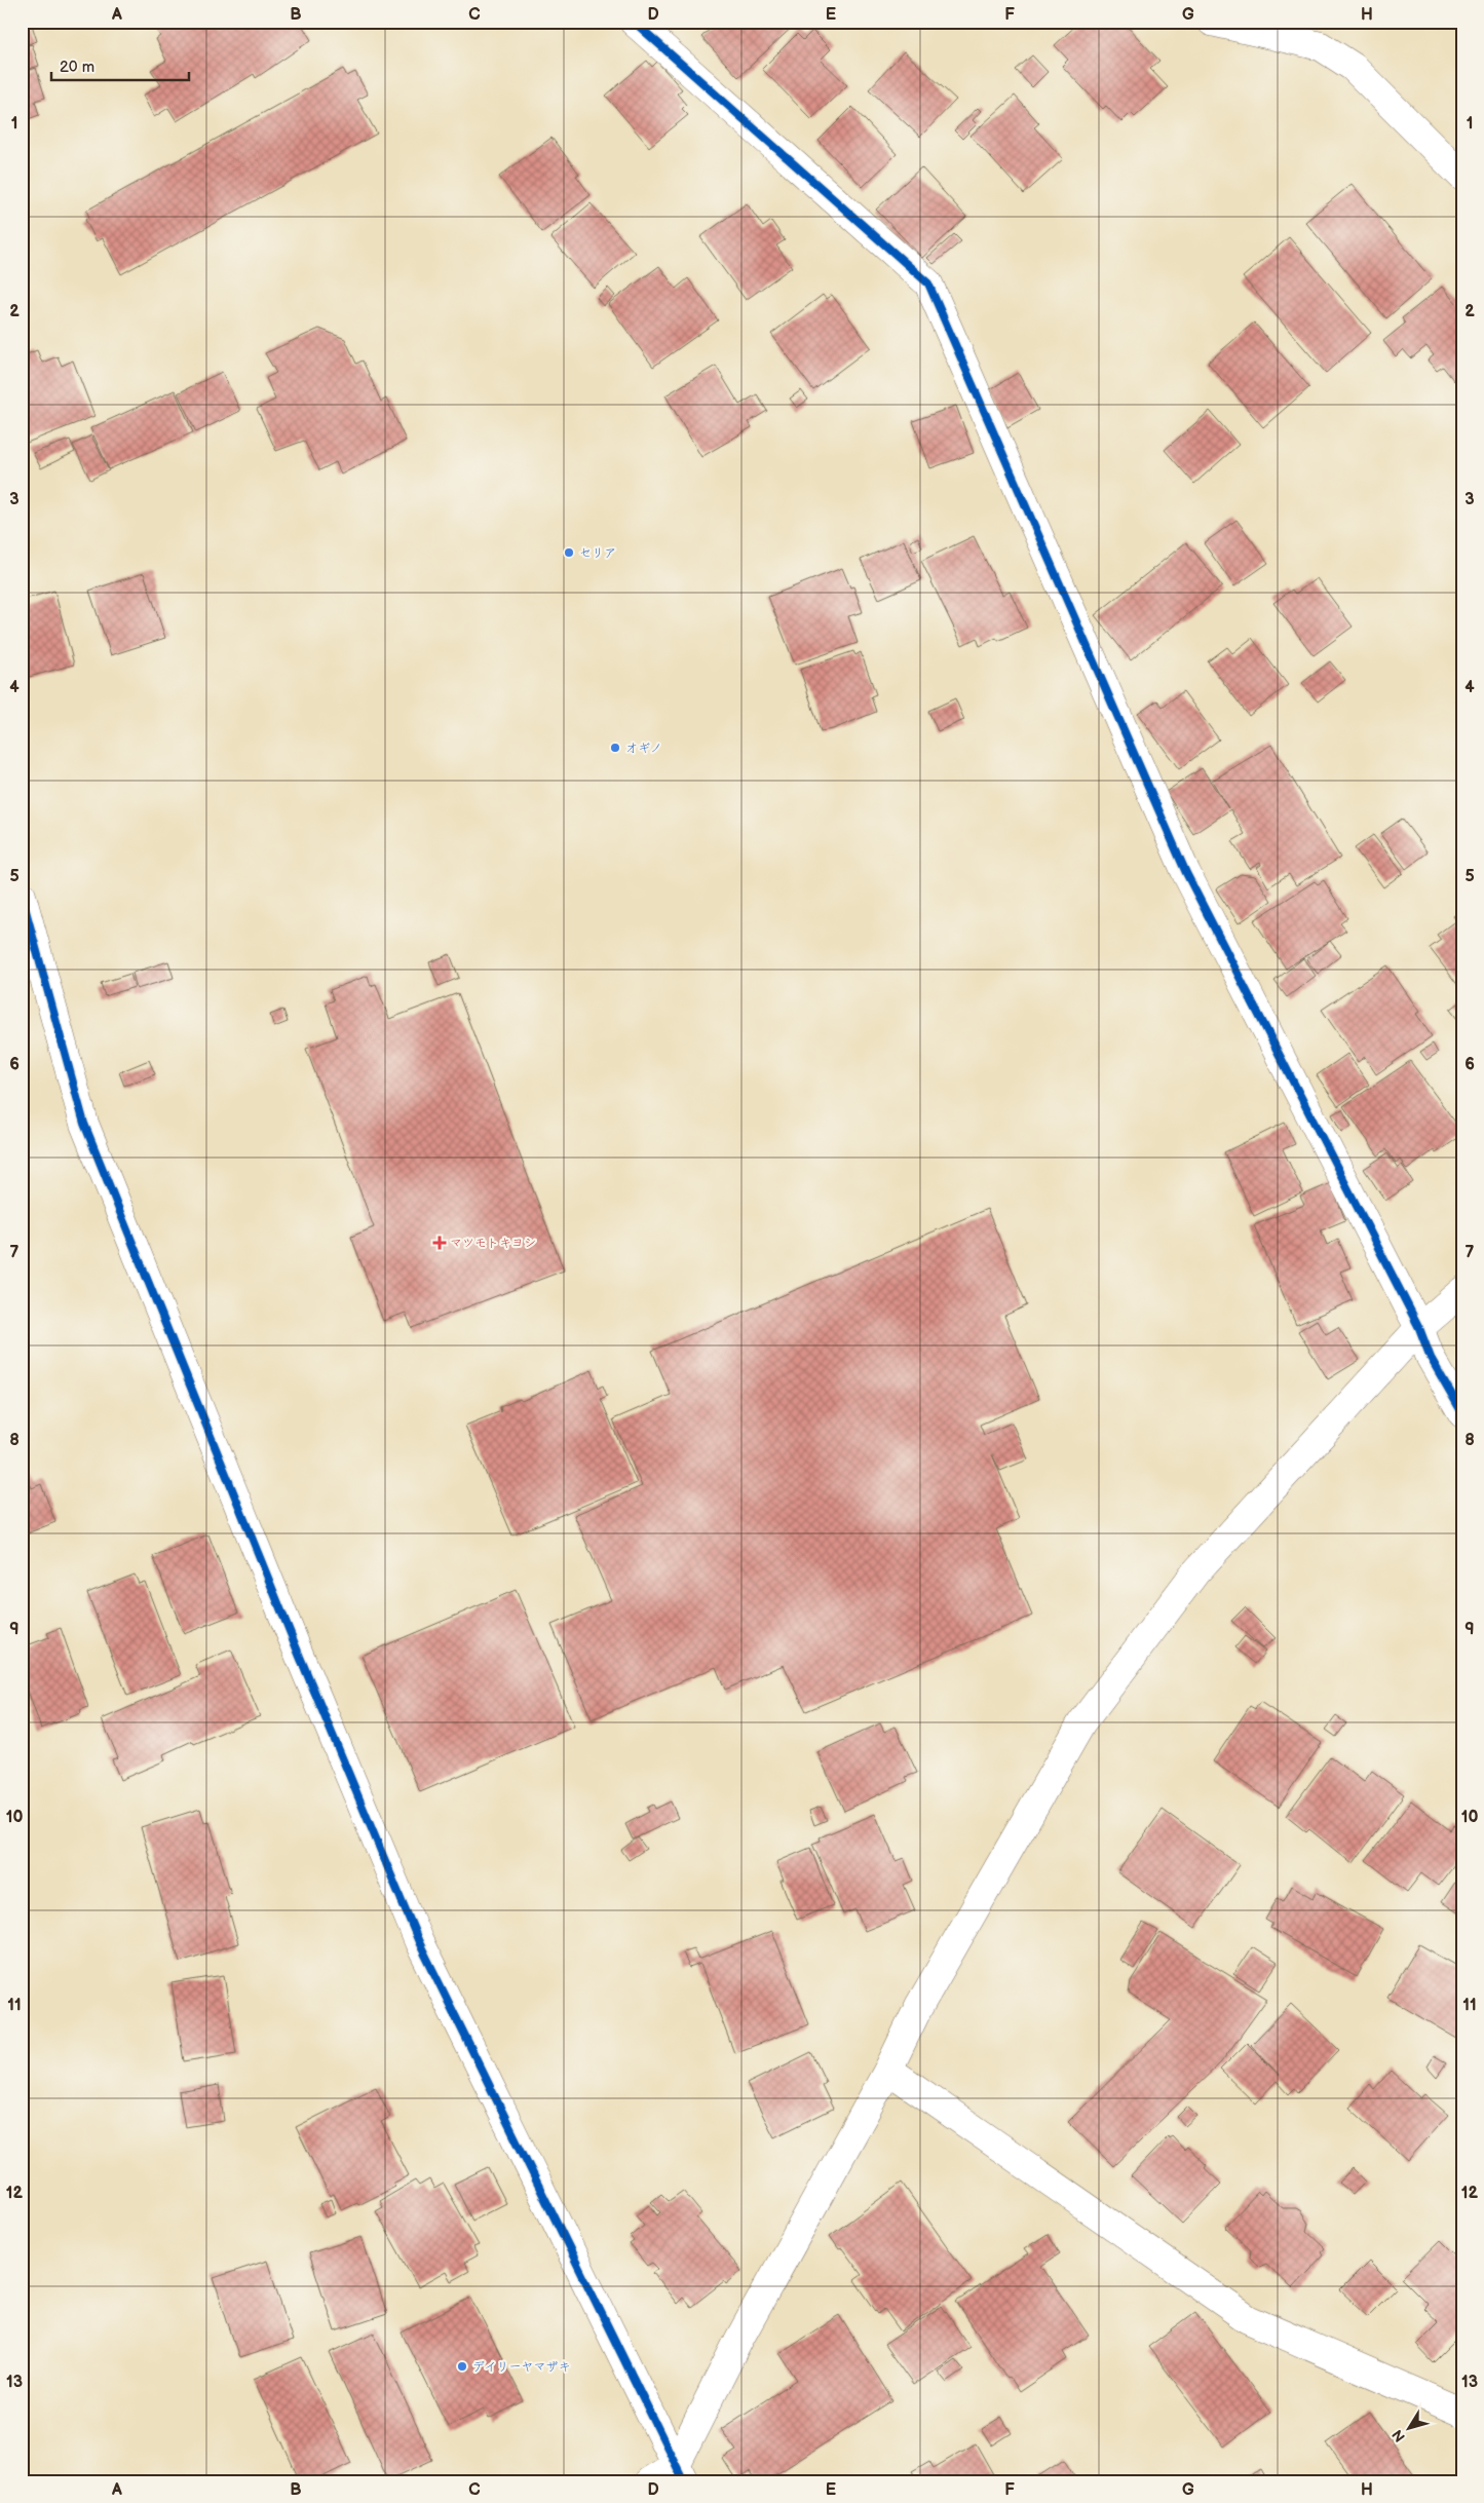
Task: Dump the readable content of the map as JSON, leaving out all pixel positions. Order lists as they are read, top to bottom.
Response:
{
  "places": {
    "other": ["セリア", "オギノ", "デイリーヤマザキ"],
    "health": ["マツモトキヨシ"]
  },
  "scale_bar": "20 m",
  "north": "bottom left",
  "grid": {
    "columns": [
      "A",
      "B",
      "C",
      "D",
      "E",
      "F",
      "G",
      "H"
    ],
    "rows": [
      "1",
      "2",
      "3",
      "4",
      "5",
      "6",
      "7",
      "8",
      "9",
      "10",
      "11",
      "12",
      "13"
    ]
  }
}
